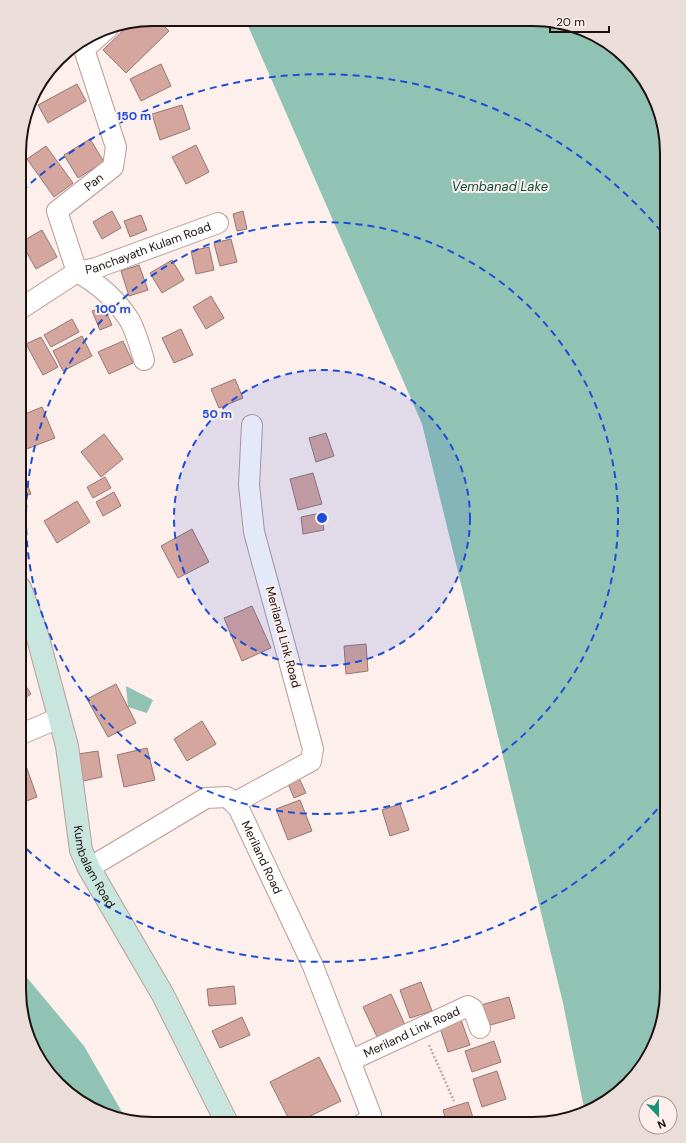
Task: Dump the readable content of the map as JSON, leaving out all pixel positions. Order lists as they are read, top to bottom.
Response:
{
  "streets": {
    "main road": ["Kumbalam Road"],
    "street": [
      "Pan",
      "Panchayath Kulam Road",
      "Meriland Link Road",
      "Meriland Road"
    ]
  },
  "crossings": [
    ["Pan", "Panchayath Kulam Road"],
    ["Meriland Link Road", "Meriland Road"]
  ],
  "water": ["Vembanad Lake"],
  "scale_bar": "20 m",
  "north": "bottom",
  "rings": ["150 m", "100 m", "50 m"]
}
